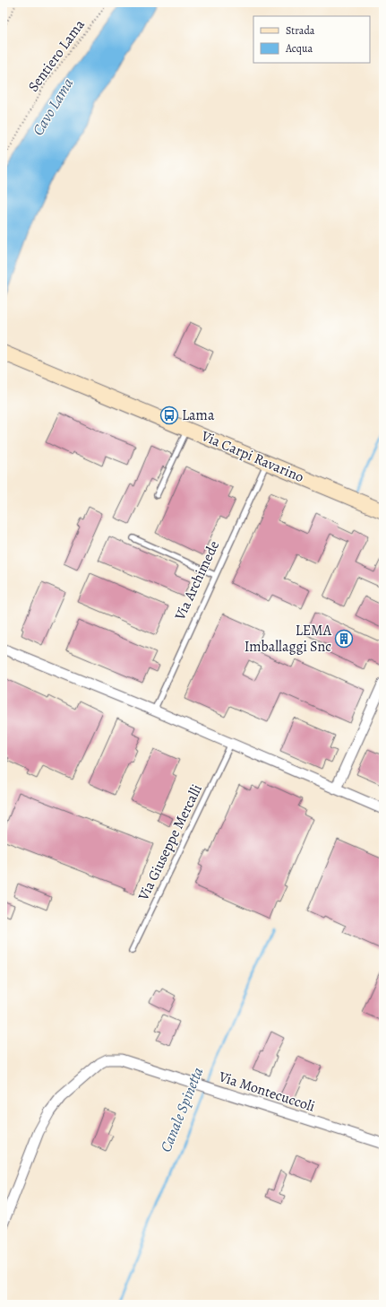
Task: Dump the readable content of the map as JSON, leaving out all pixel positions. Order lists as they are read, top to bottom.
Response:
{
  "streets": {
    "main road": ["Via Carpi Ravarino"],
    "street": ["Via Montecuccoli"],
    "lane": ["Via Archimede", "Via Giuseppe Mercalli"],
    "path": ["Sentiero Lama"]
  },
  "crossings": [
    ["Via Carpi Ravarino", "Via Archimede"]
  ],
  "water": ["Cavo Lama", "Canale Spinetta"],
  "places": {
    "bus stop": ["Lama"],
    "building": ["LEMA Imballaggi Snc"]
  },
  "legend": ["Strada", "Acqua"]
}
